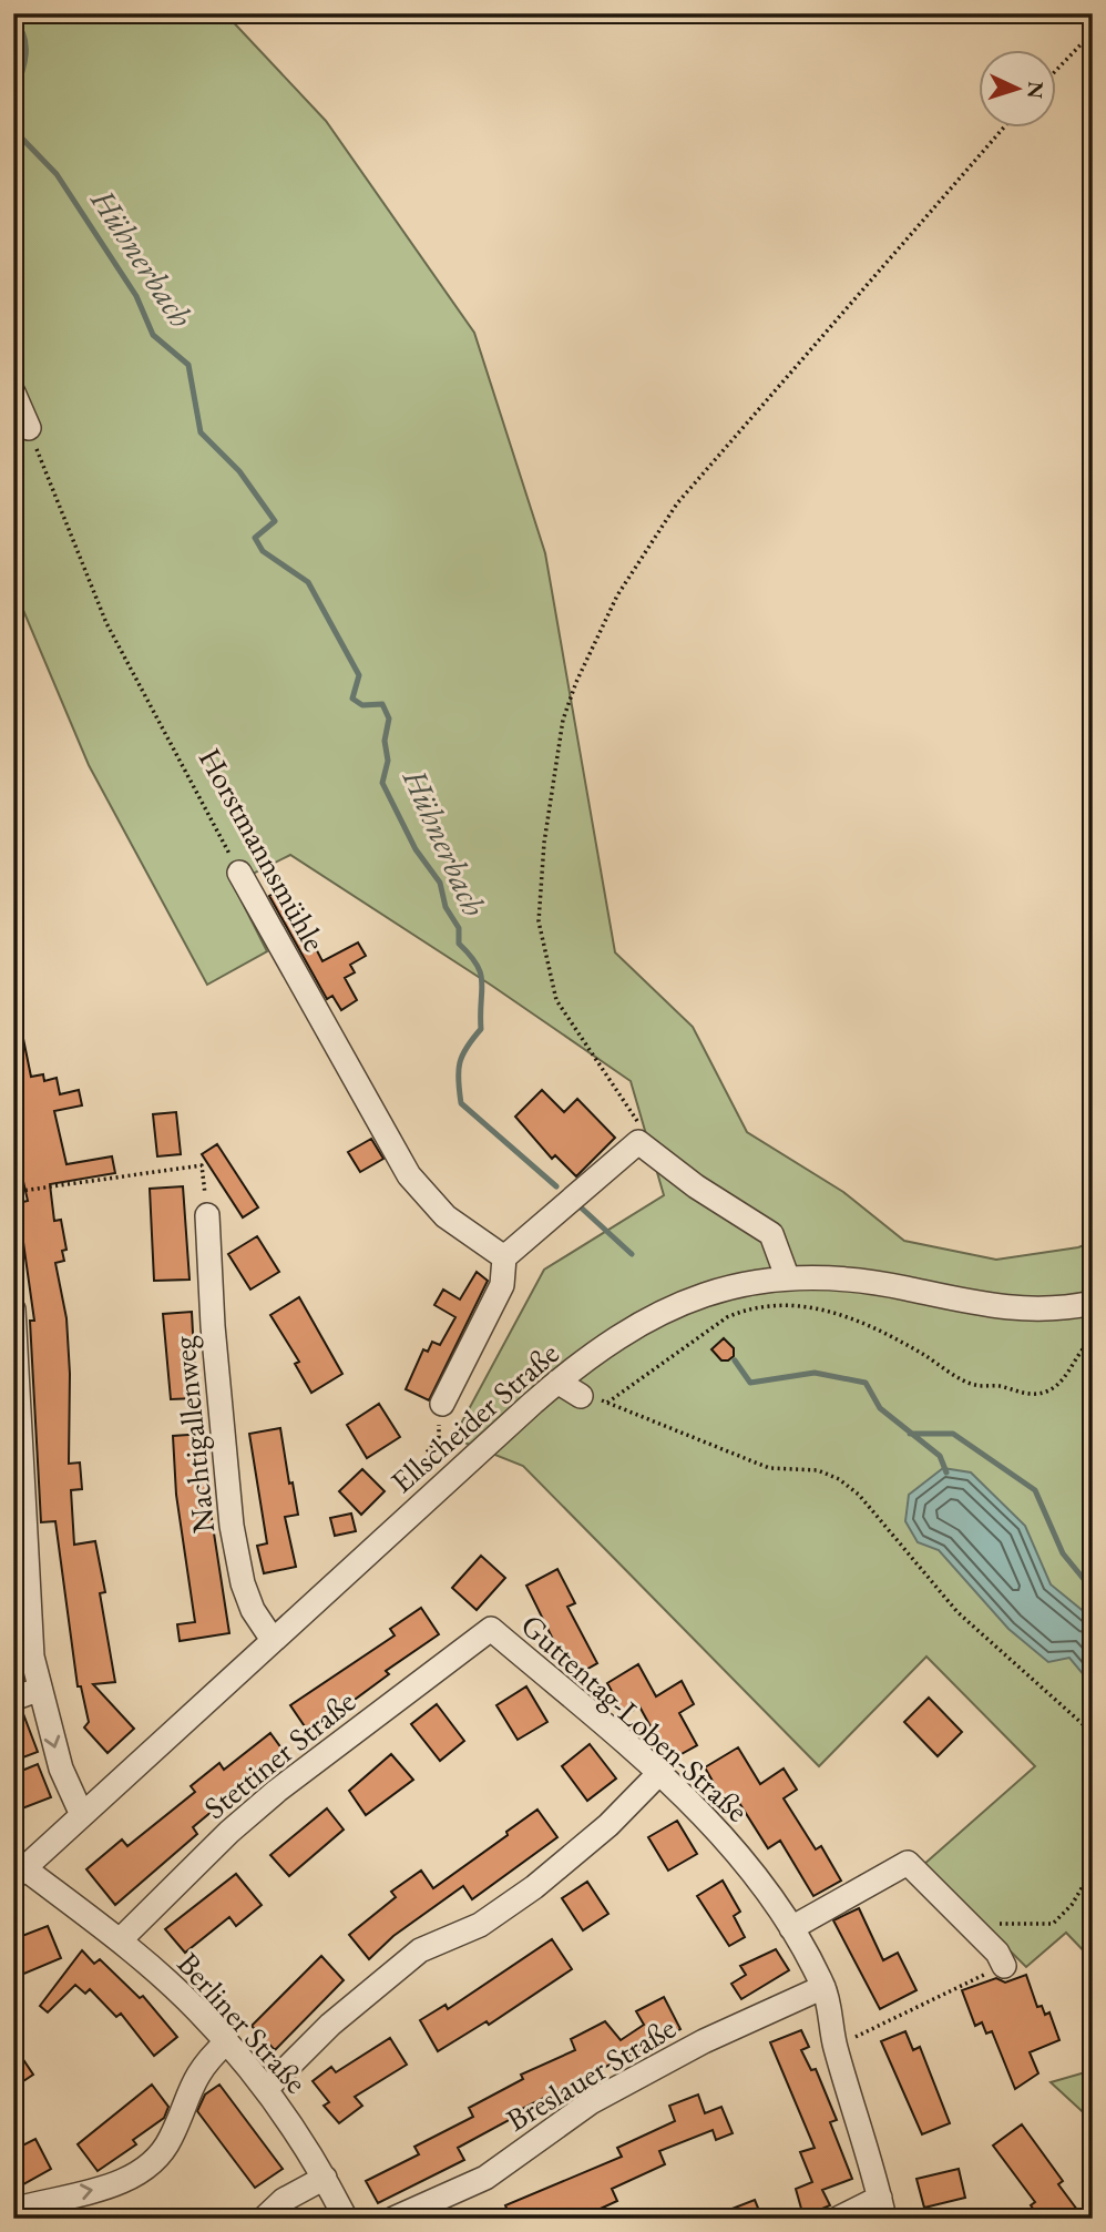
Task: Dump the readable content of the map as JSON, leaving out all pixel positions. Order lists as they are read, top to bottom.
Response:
{
  "streets": {
    "street": [
      "Horstmannsmühle",
      "Ellscheider Straße",
      "Nachtigallenweg",
      "Guttentag-Loben-Straße",
      "Stettiner Straße",
      "Berliner Straße",
      "Breslauer Straße"
    ]
  },
  "crossings": [
    ["Ellscheider Straße", "Nachtigallenweg"],
    ["Ellscheider Straße", "Berliner Straße"],
    ["Guttentag-Loben-Straße", "Stettiner Straße"],
    ["Guttentag-Loben-Straße", "Breslauer Straße"],
    ["Stettiner Straße", "Berliner Straße"]
  ],
  "water": ["Hühnerbach"],
  "north": "right"
}
